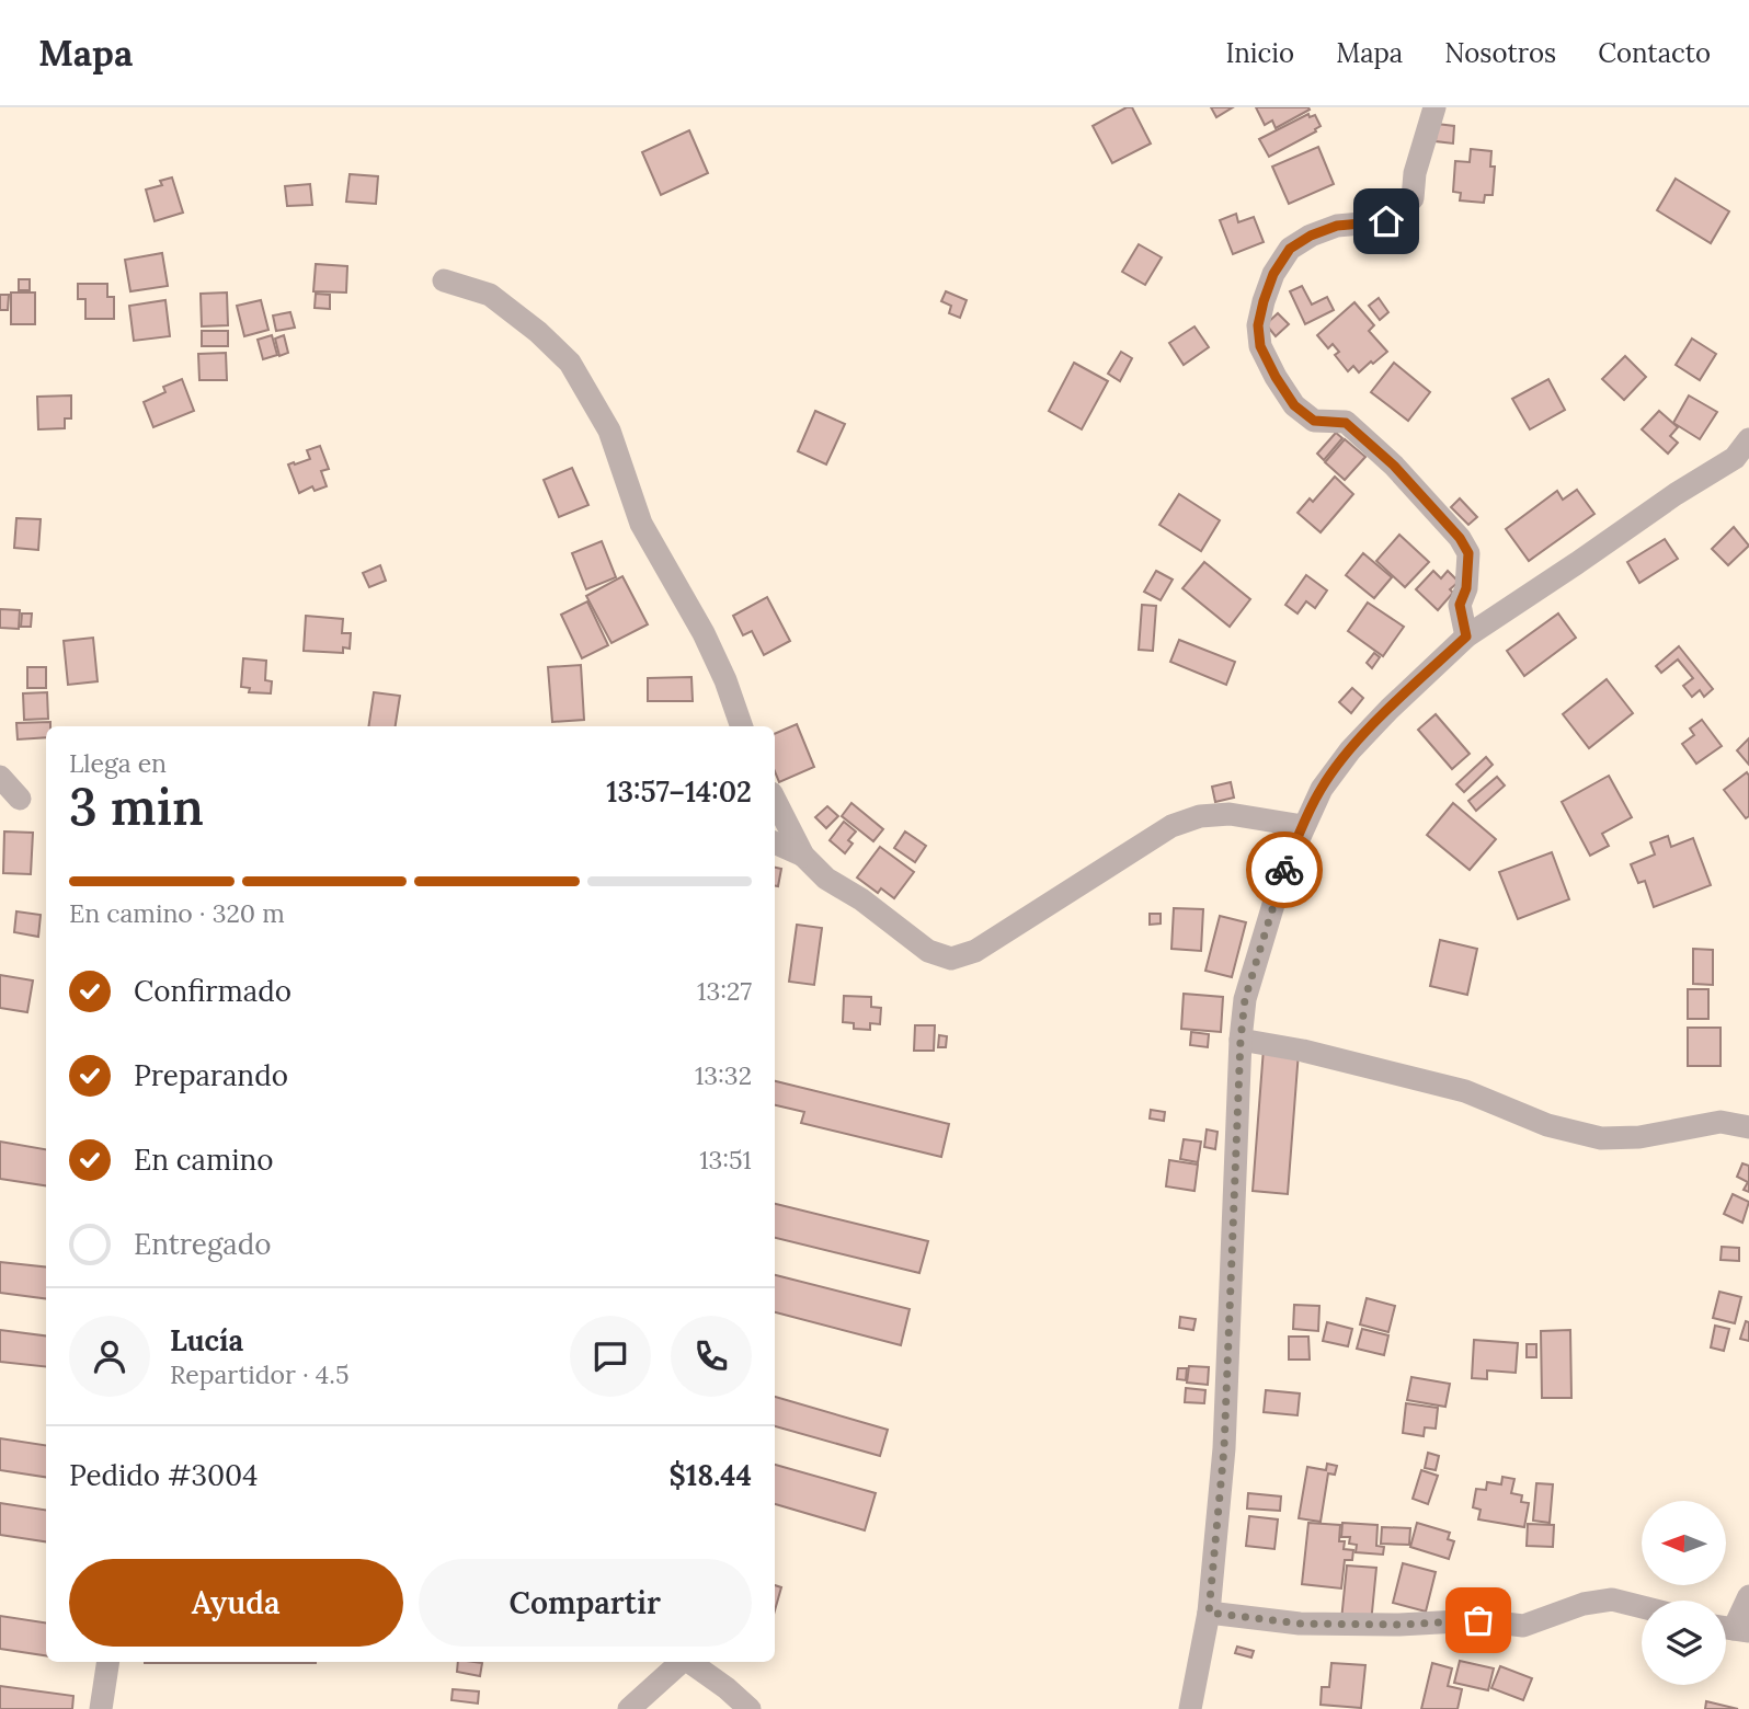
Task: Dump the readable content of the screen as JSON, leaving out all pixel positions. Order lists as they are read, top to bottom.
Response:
{
  "north": "left",
  "page": {
    "header": "Mapa",
    "nav": [
      "Inicio",
      "Mapa",
      "Nosotros",
      "Contacto"
    ],
    "heading": ["3 min", "Llega en", "13:57–14:02"],
    "panel": [
      "Lucía",
      "Repartidor · 4.5",
      "Pedido #3004",
      "$18.44"
    ],
    "bar": "En camino · 320 m",
    "list": [
      ["Confirmado", "13:27"],
      ["Preparando", "13:32"],
      ["En camino", "13:51"],
      "Entregado"
    ],
    "buttons": ["Ayuda", "Compartir"]
  }
}
